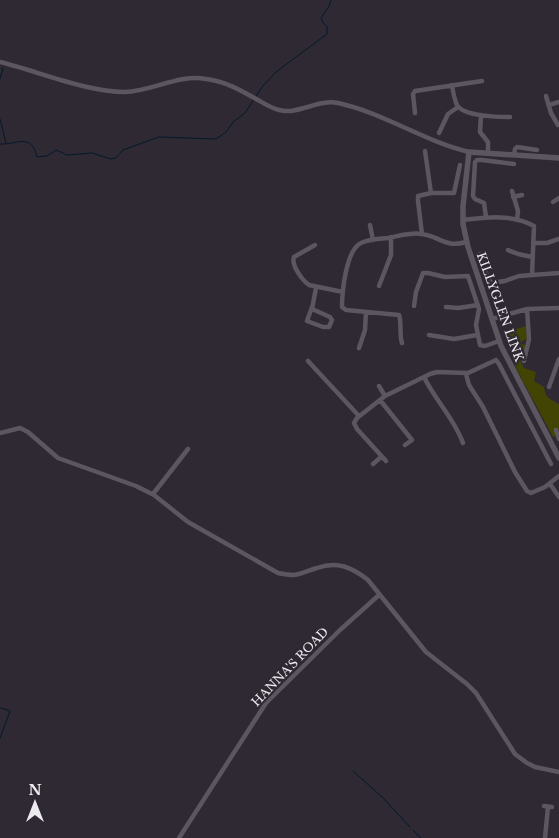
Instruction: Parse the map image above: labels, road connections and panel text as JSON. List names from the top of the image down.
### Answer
{
  "streets": {
    "street": ["KILLYGLEN LINK", "HANNA'S ROAD"]
  },
  "north": "top"
}
